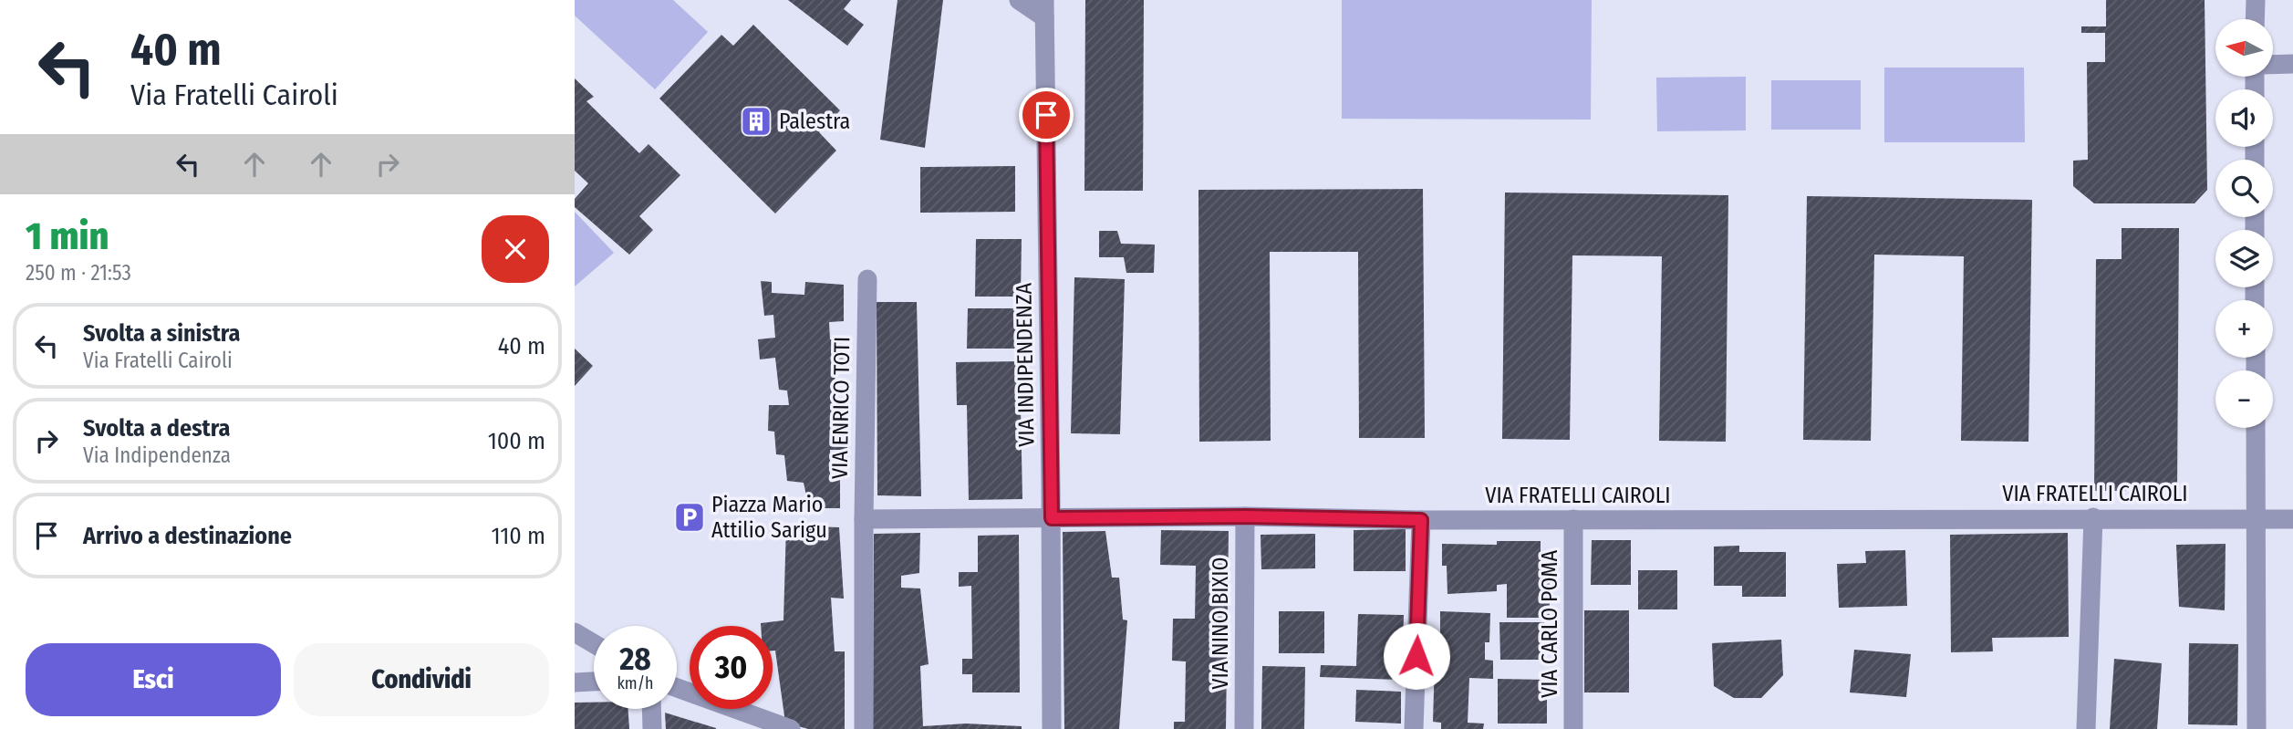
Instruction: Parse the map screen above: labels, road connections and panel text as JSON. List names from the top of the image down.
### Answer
{
  "streets": {
    "street": [
      "VIA INDIPENDENZA",
      "VIA ENRICO TOTI",
      "VIA FRATELLI CAIROLI",
      "VIA NINO BIXIO",
      "VIA CARLO POMA"
    ]
  },
  "crossings": [
    ["VIA INDIPENDENZA", "VIA FRATELLI CAIROLI"],
    ["VIA ENRICO TOTI", "VIA FRATELLI CAIROLI"],
    ["VIA FRATELLI CAIROLI", "VIA NINO BIXIO"],
    ["VIA FRATELLI CAIROLI", "VIA CARLO POMA"]
  ],
  "places": {
    "building": ["Palestra"],
    "parking": ["Piazza Mario Attilio Sarigu"]
  },
  "north": "left",
  "page": {
    "turn": ["40 m", "Via Fratelli Cairoli"],
    "map_buttons": ["+", "−"],
    "heading": ["1 min", "250 m · 21:53"],
    "list": [
      {
        "name": "Svolta a sinistra",
        "note": "Via Fratelli Cairoli",
        "value": "40 m"
      },
      {
        "name": "Svolta a destra",
        "note": "Via Indipendenza",
        "value": "100 m"
      },
      {
        "name": "Arrivo a destinazione",
        "value": "110 m"
      }
    ],
    "speed": "28 km/h",
    "limit": "30",
    "buttons": ["Esci", "Condividi"]
  }
}
